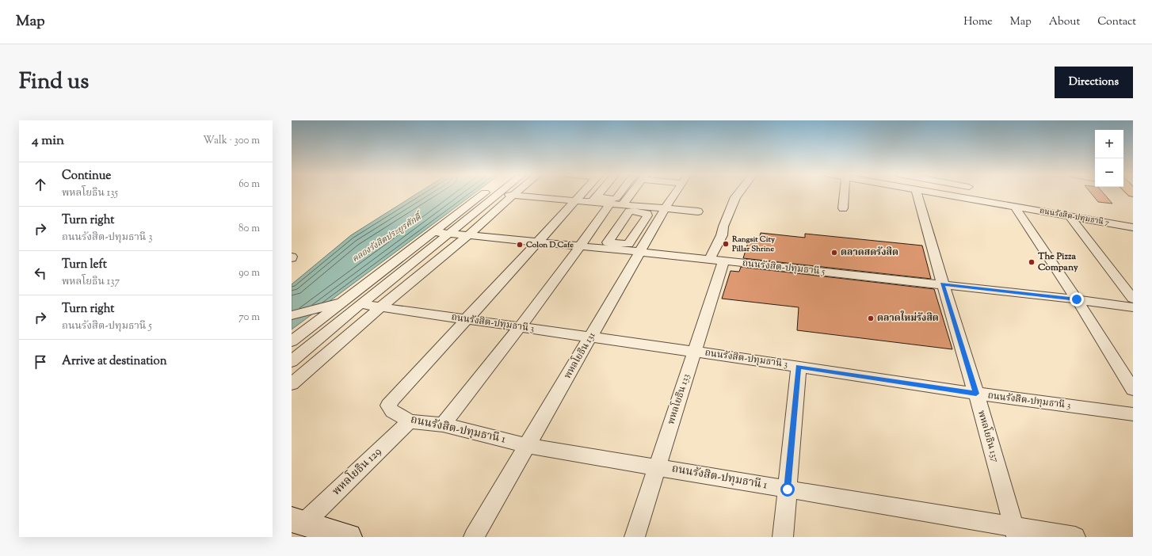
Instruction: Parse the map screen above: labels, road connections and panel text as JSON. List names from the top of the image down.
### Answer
{
  "streets": {
    "street": [
      "ถนนรังสิต-ปทุมธานี 7",
      "ถนนรังสิต-ปทุมธานี 5",
      "ถนนรังสิต-ปทุมธานี 3",
      "พหลโยธิน 131",
      "พหลโยธิน 133",
      "ถนนรังสิต-ปทุมธานี 1",
      "พหลโยธิน 137",
      "พหลโยธิน 129"
    ]
  },
  "crossings": [
    ["ถนนรังสิต-ปทุมธานี 5", "พหลโยธิน 131"],
    ["ถนนรังสิต-ปทุมธานี 5", "พหลโยธิน 133"],
    ["ถนนรังสิต-ปทุมธานี 5", "พหลโยธิน 137"],
    ["ถนนรังสิต-ปทุมธานี 3", "พหลโยธิน 131"],
    ["ถนนรังสิต-ปทุมธานี 3", "พหลโยธิน 133"],
    ["ถนนรังสิต-ปทุมธานี 3", "ถนนรังสิต-ปทุมธานี 1"],
    ["ถนนรังสิต-ปทุมธานี 3", "พหลโยธิน 137"],
    ["พหลโยธิน 131", "ถนนรังสิต-ปทุมธานี 1"],
    ["พหลโยธิน 133", "ถนนรังสิต-ปทุมธานี 1"],
    ["ถนนรังสิต-ปทุมธานี 1", "พหลโยธิน 137"],
    ["ถนนรังสิต-ปทุมธานี 1", "พหลโยธิน 129"]
  ],
  "water": ["คลองรังสิตประยูรศักดิ์"],
  "places": [
    "Rangsit City Pillar Shrine",
    "Colon D Cafe",
    "ตลาดสดรังสิต",
    "The Pizza Company",
    "ตลาดใหม่รังสิต"
  ],
  "page": {
    "header": "Map",
    "nav": [
      "Home",
      "Map",
      "About",
      "Contact"
    ],
    "title": "Find us",
    "buttons": "Directions",
    "heading": ["4 min", "Walk · 300 m"],
    "map_buttons": ["+", "−"],
    "list": [
      ["Continue", "พหลโยธิน 135", "60 m"],
      ["Turn right", "ถนนรังสิต-ปทุมธานี 3", "80 m"],
      ["Turn left", "พหลโยธิน 137", "90 m"],
      ["Turn right", "ถนนรังสิต-ปทุมธานี 5", "70 m"],
      "Arrive at destination"
    ]
  }
}
